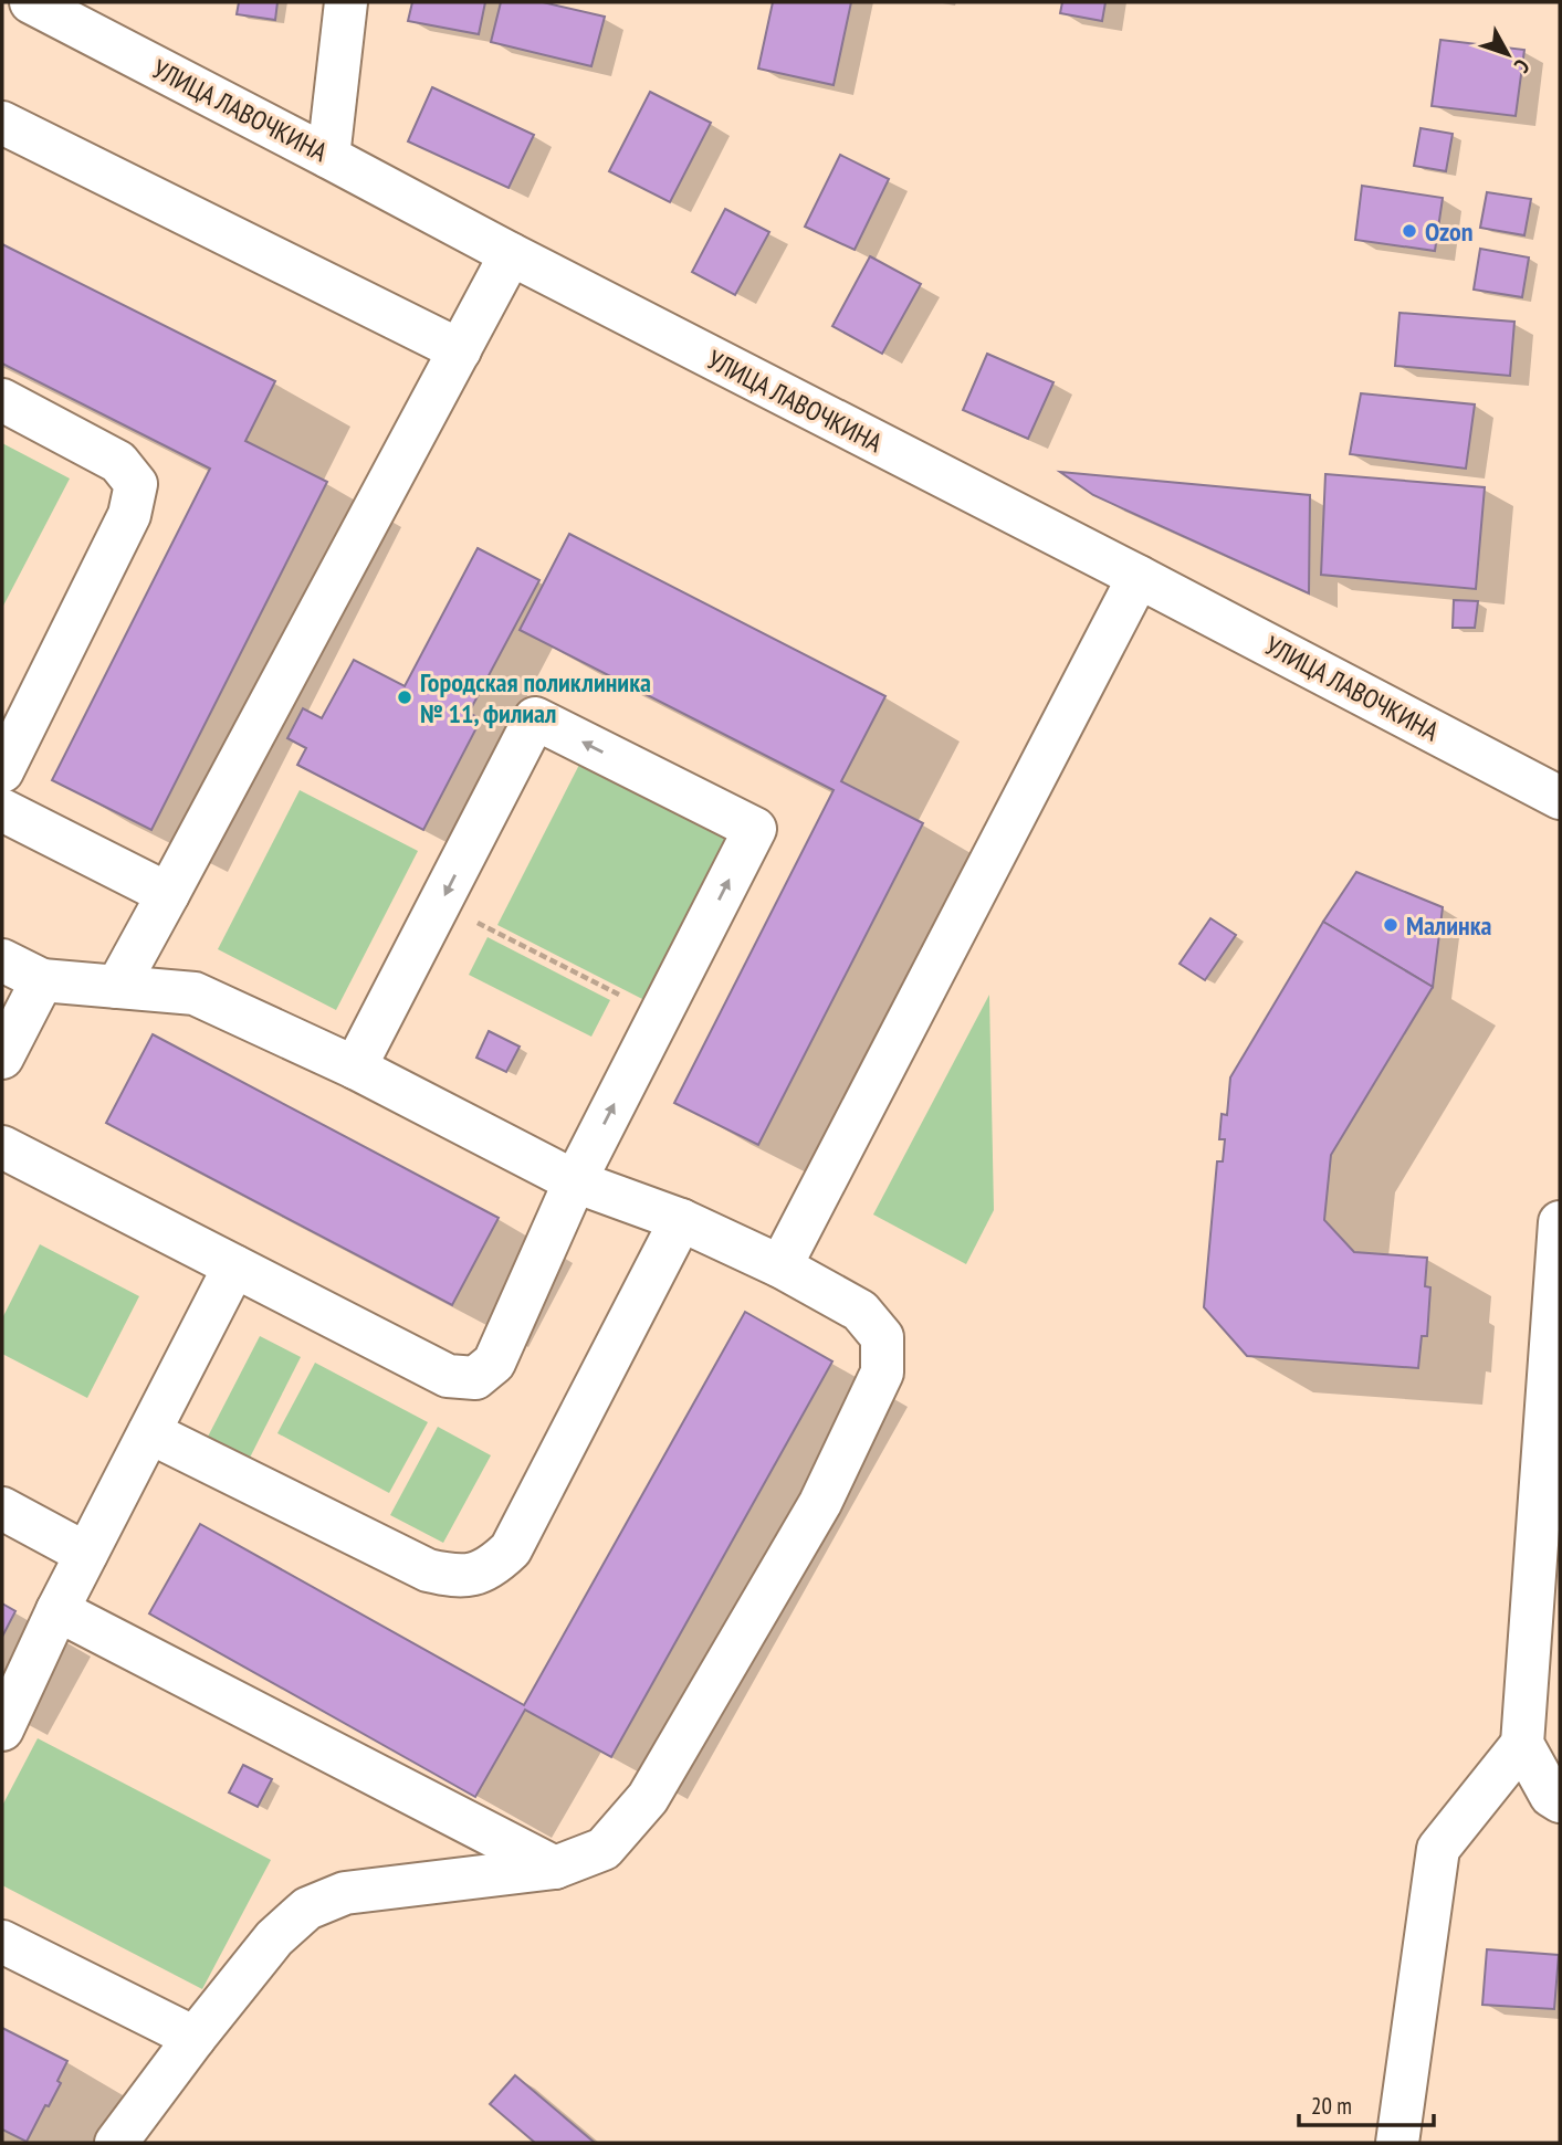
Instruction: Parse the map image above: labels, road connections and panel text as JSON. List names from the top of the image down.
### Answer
{
  "streets": {
    "street": ["УЛИЦА ЛАВОЧКИНА"]
  },
  "places": ["Ozon", "Городская поликлиника № 11, филиал", "Малинка"],
  "scale_bar": "20 m",
  "north": "bottom right"
}
